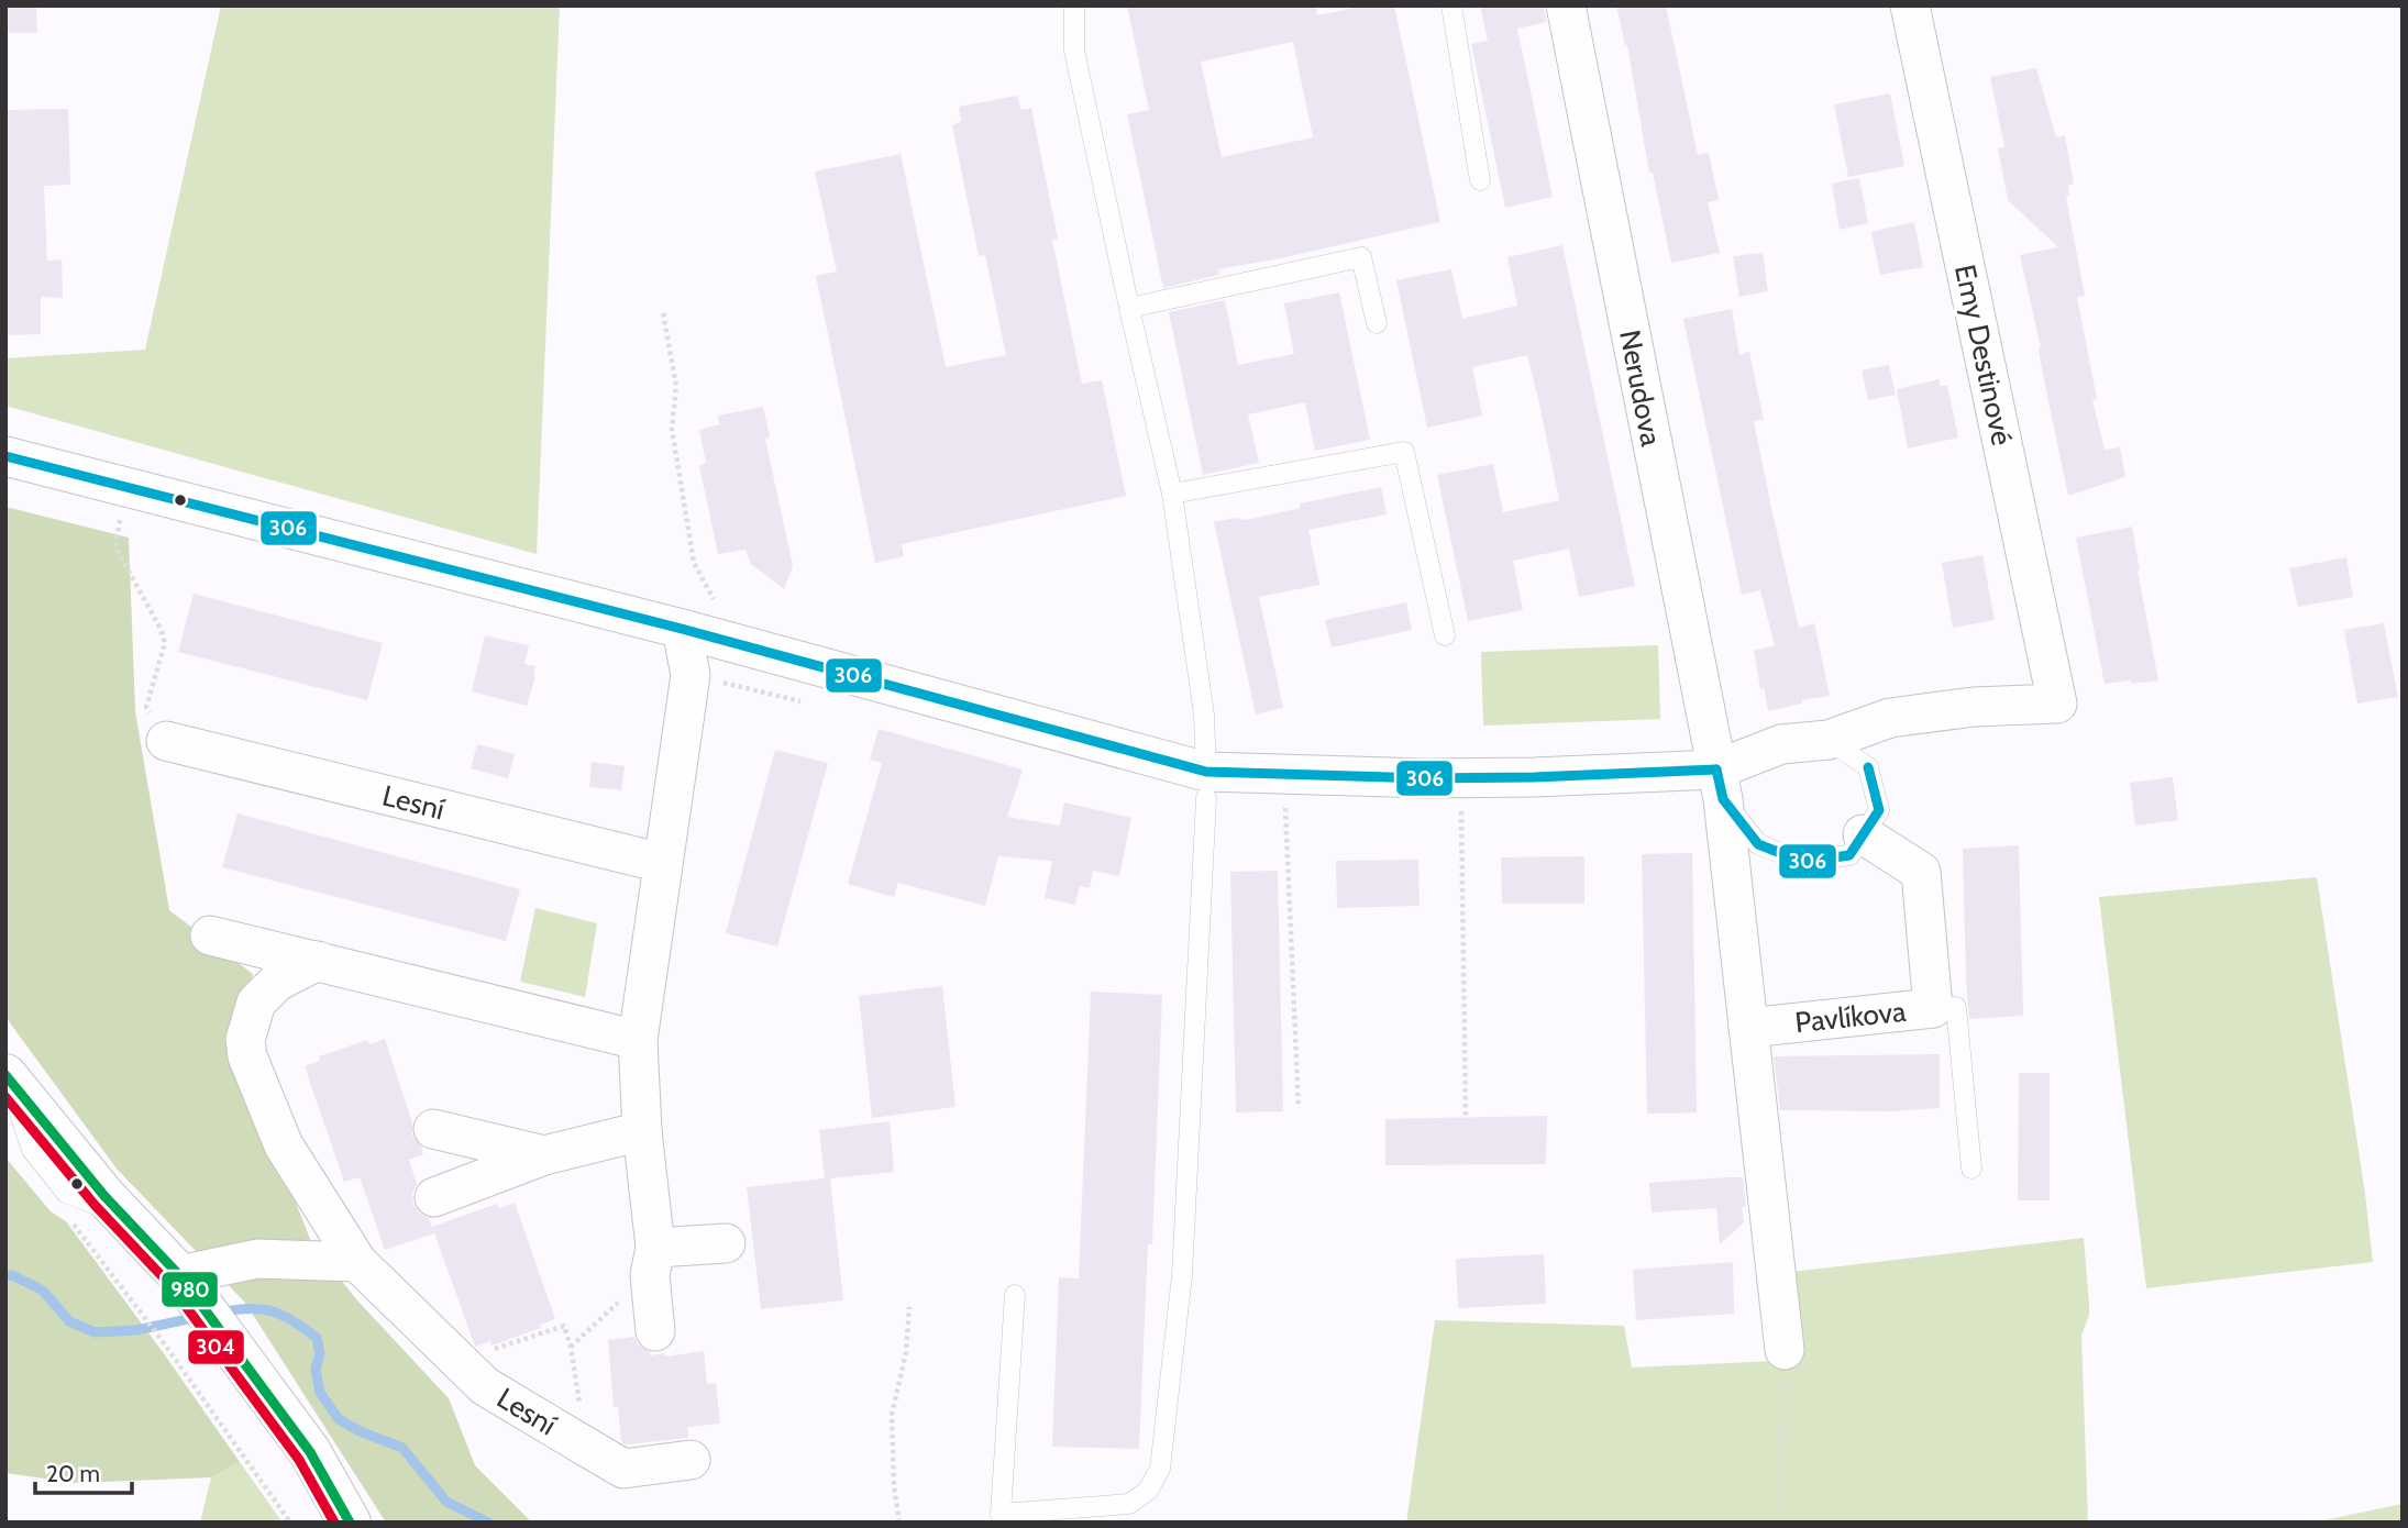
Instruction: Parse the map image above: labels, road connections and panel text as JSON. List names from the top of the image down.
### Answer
{
  "streets": {
    "street": [
      "Emy Destinové",
      "Nerudova",
      "Lesní",
      "Pavlíkova"
    ]
  },
  "crossings": [
    ["Emy Destinové", "Nerudova"],
    ["Emy Destinové", "Pavlíkova"],
    ["Nerudova", "Pavlíkova"]
  ],
  "lines": ["transit line 306", "transit line 980", "transit line 304"],
  "scale_bar": "20 m"
}
